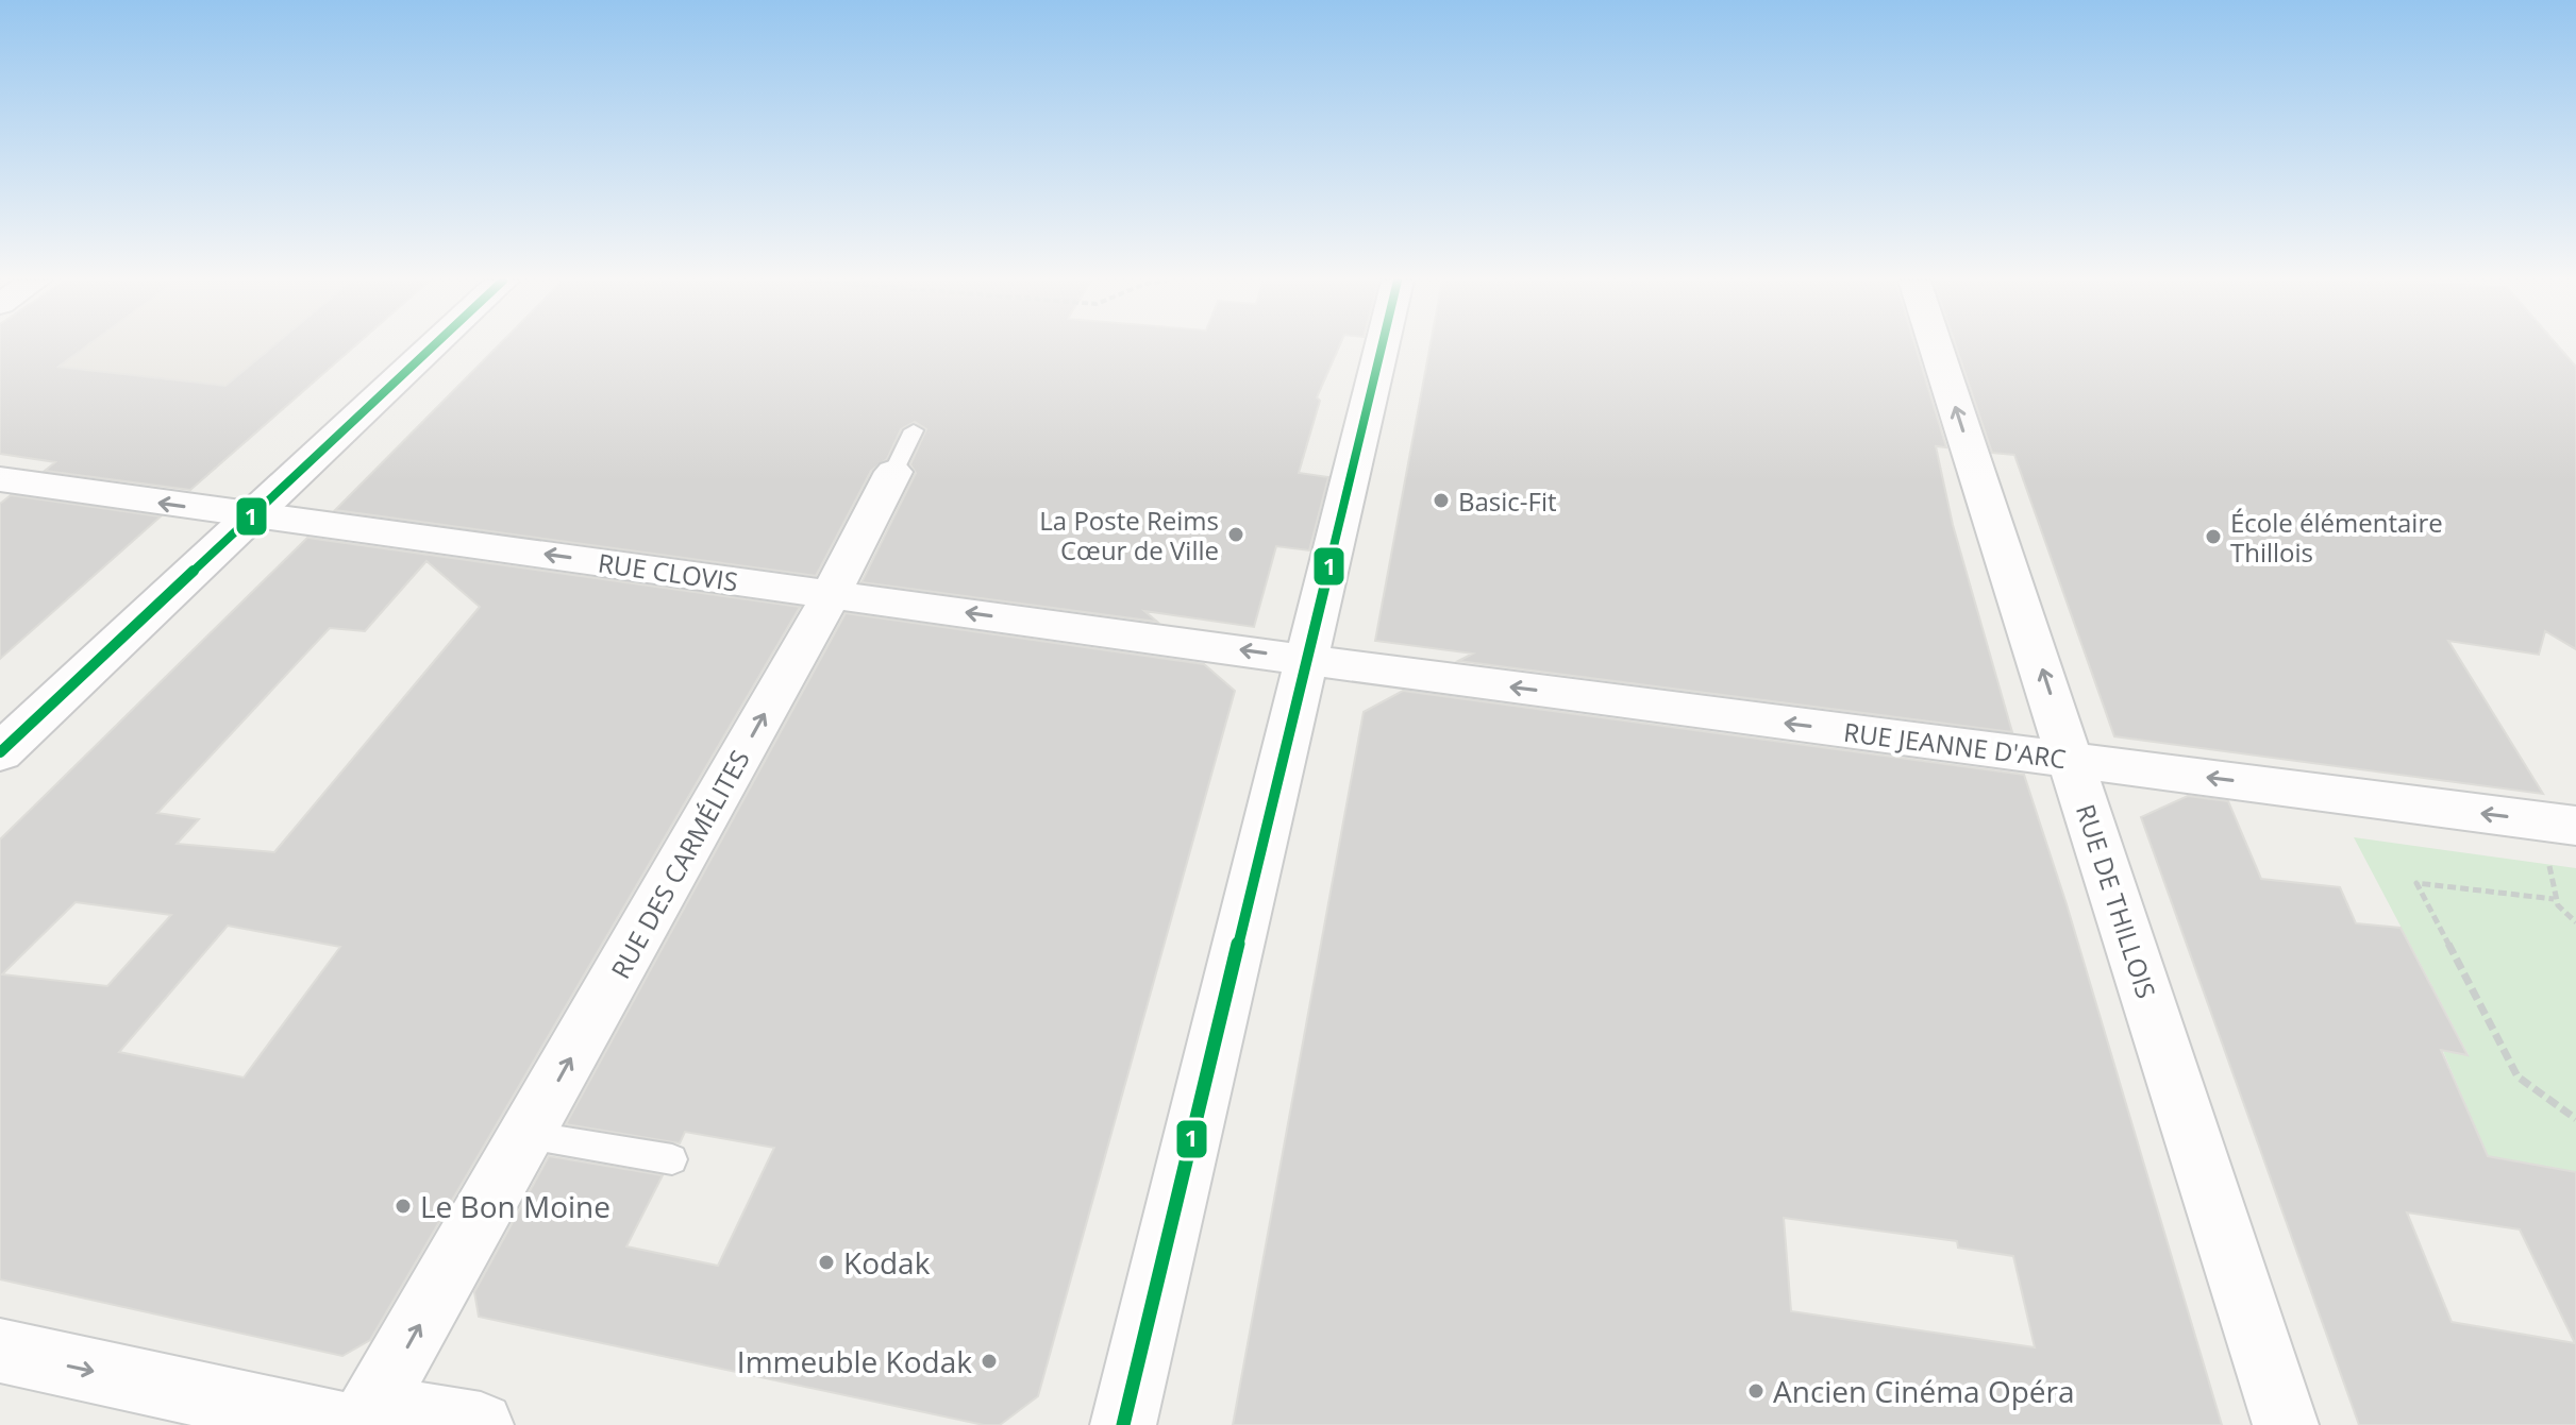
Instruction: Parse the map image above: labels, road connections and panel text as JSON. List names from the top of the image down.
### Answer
{
  "streets": {
    "street": [
      "RUE CLOVIS",
      "RUE JEANNE D'ARC",
      "RUE DES CARMÉLITES",
      "RUE DE THILLOIS"
    ]
  },
  "crossings": [
    ["RUE CLOVIS", "RUE JEANNE D'ARC"],
    ["RUE CLOVIS", "RUE DES CARMÉLITES"],
    ["RUE JEANNE D'ARC", "RUE DE THILLOIS"]
  ],
  "one_way": [
    "RUE CLOVIS",
    "RUE JEANNE D'ARC",
    "RUE DES CARMÉLITES",
    "RUE DE THILLOIS"
  ],
  "places": [
    "Basic-Fit",
    "La Poste Reims Cœur de Ville",
    "École élémentaire Thillois",
    "Le Bon Moine",
    "Kodak",
    "Immeuble Kodak",
    "Ancien Cinéma Opéra"
  ],
  "lines": ["transit line 1"]
}
